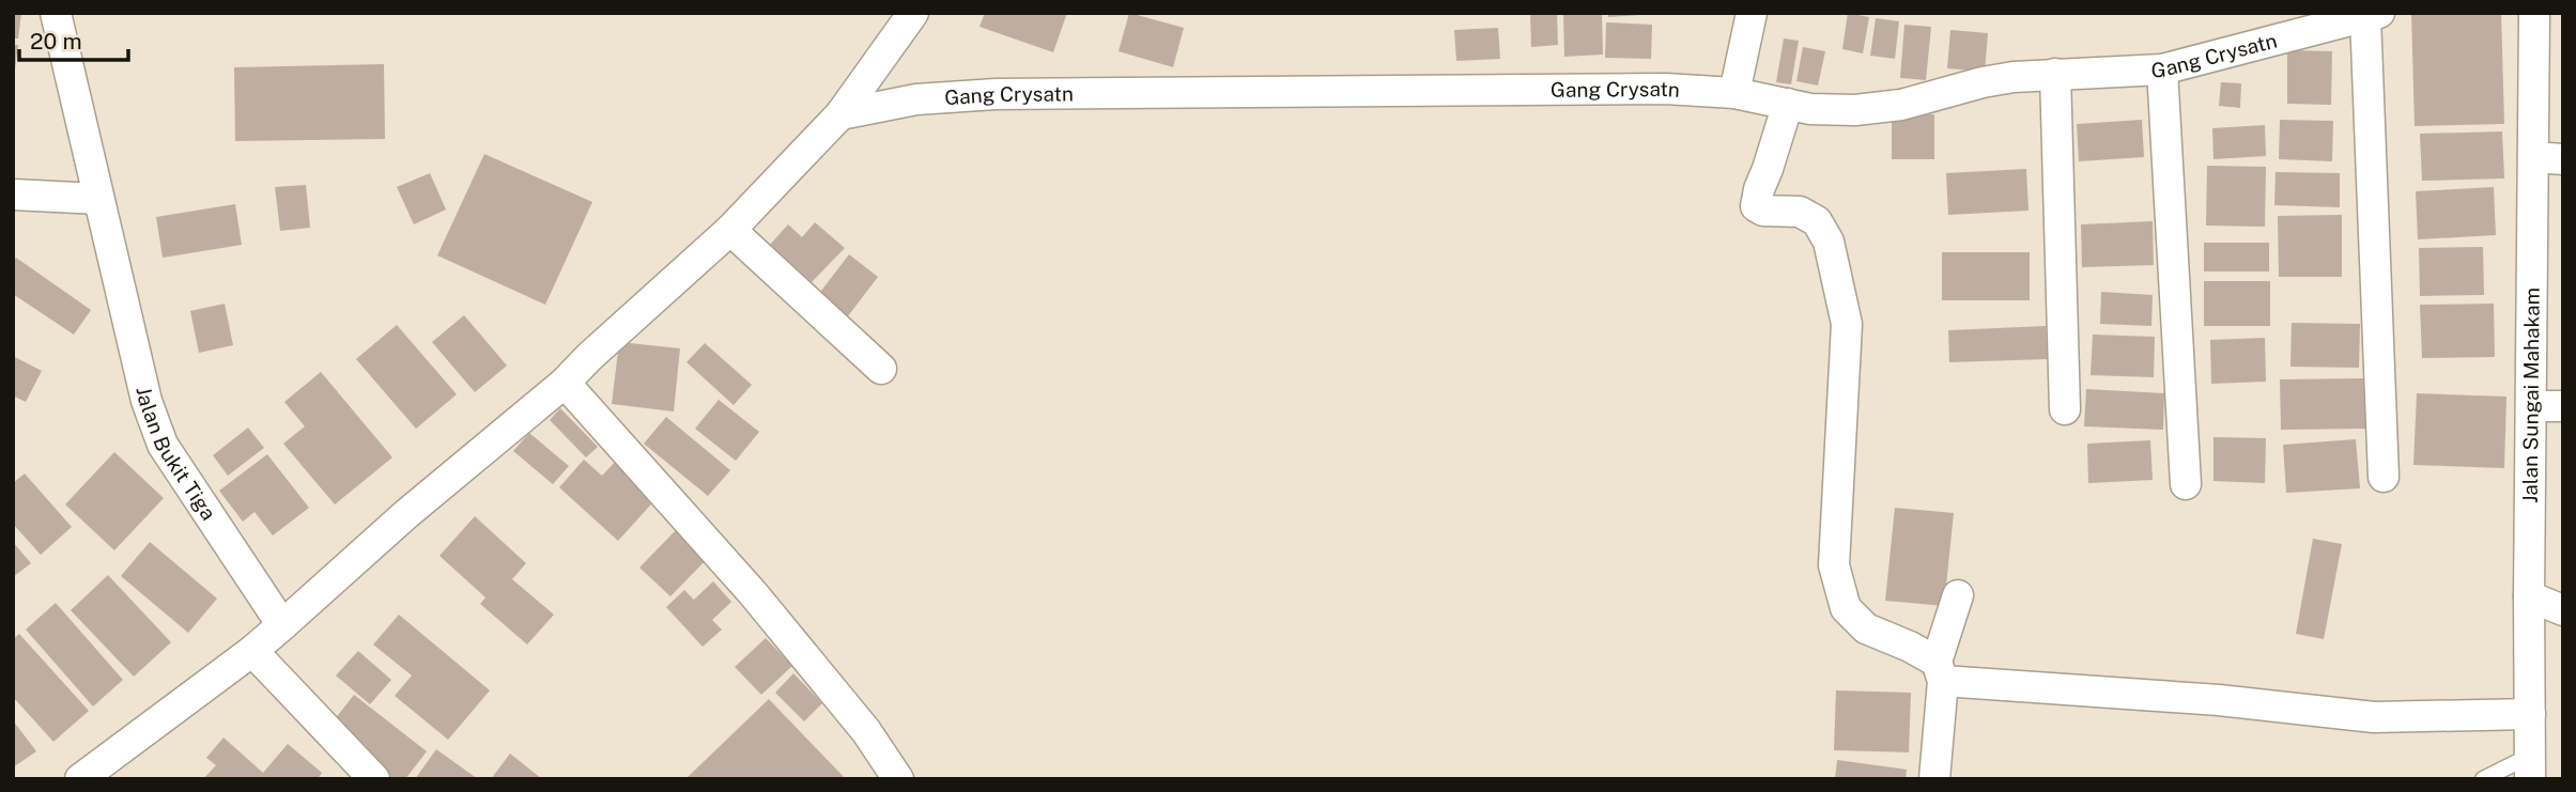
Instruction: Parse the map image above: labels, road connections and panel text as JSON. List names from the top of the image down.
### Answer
{
  "streets": {
    "street": ["Gang Crysatn", "Jalan Sungai Mahakam", "Jalan Bukit Tiga"]
  },
  "scale_bar": "20 m"
}
